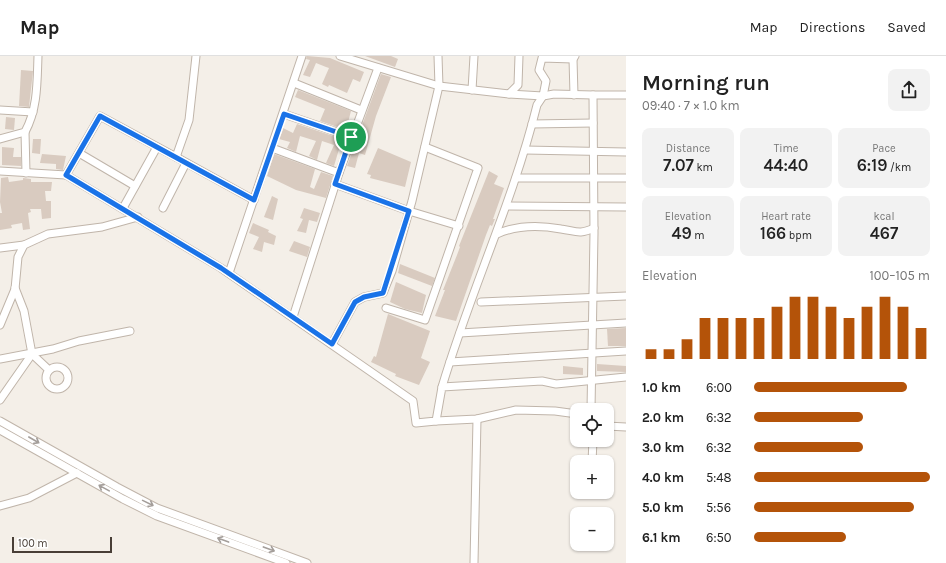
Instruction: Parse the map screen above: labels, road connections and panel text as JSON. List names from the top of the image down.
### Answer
{
  "scale_bar": "100 m",
  "page": {
    "header": "Map",
    "nav": ["Map", "Directions", "Saved"],
    "heading": ["Morning run", "09:40 · 7 × 1.0 km"],
    "stats": [
      ["Distance", "7.07 km"],
      ["Time", "44:40"],
      ["Pace", "6:19 /km"],
      ["Elevation", "49 m"],
      ["Heart rate", "166 bpm"],
      ["kcal", "467"]
    ],
    "chart": ["Elevation", "100–105 m"],
    "list": [
      {
        "name": "1.0 km",
        "note": "6:00"
      },
      {
        "name": "2.0 km",
        "note": "6:32"
      },
      {
        "name": "3.0 km",
        "note": "6:32"
      },
      {
        "name": "4.0 km",
        "note": "5:48"
      },
      {
        "name": "5.0 km",
        "note": "5:56"
      },
      {
        "name": "6.1 km",
        "note": "6:50"
      }
    ],
    "map_buttons": ["+", "−"],
    "scale": "100 m"
  }
}
